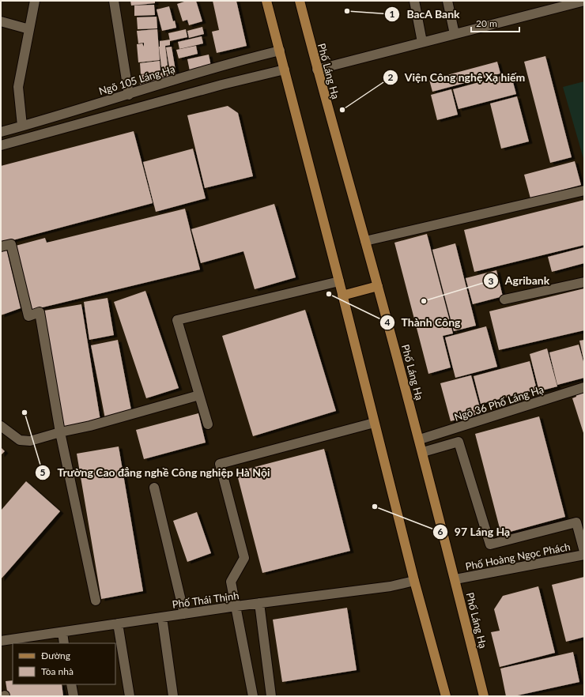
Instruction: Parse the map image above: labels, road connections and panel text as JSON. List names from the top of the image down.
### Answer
{
  "streets": {
    "main road": ["Phố Láng Hạ"],
    "street": [
      "Ngõ 105 Láng Hạ",
      "Ngõ 36 Phố Láng Hạ",
      "Phố Hoàng Ngọc Phách",
      "Phố Thái Thịnh"
    ]
  },
  "crossings": [
    ["Phố Láng Hạ", "Ngõ 36 Phố Láng Hạ"],
    ["Phố Láng Hạ", "Phố Hoàng Ngọc Phách"]
  ],
  "places": [
    "BacA Bank",
    "Viện Công nghệ Xạ hiếm",
    "Thành Công",
    "Agribank",
    "Trường Cao đẳng nghề Công nghiệp Hà Nội",
    "97 Láng Hạ"
  ],
  "legend": ["Đường", "Tòa nhà"],
  "scale_bar": "20 m"
}
